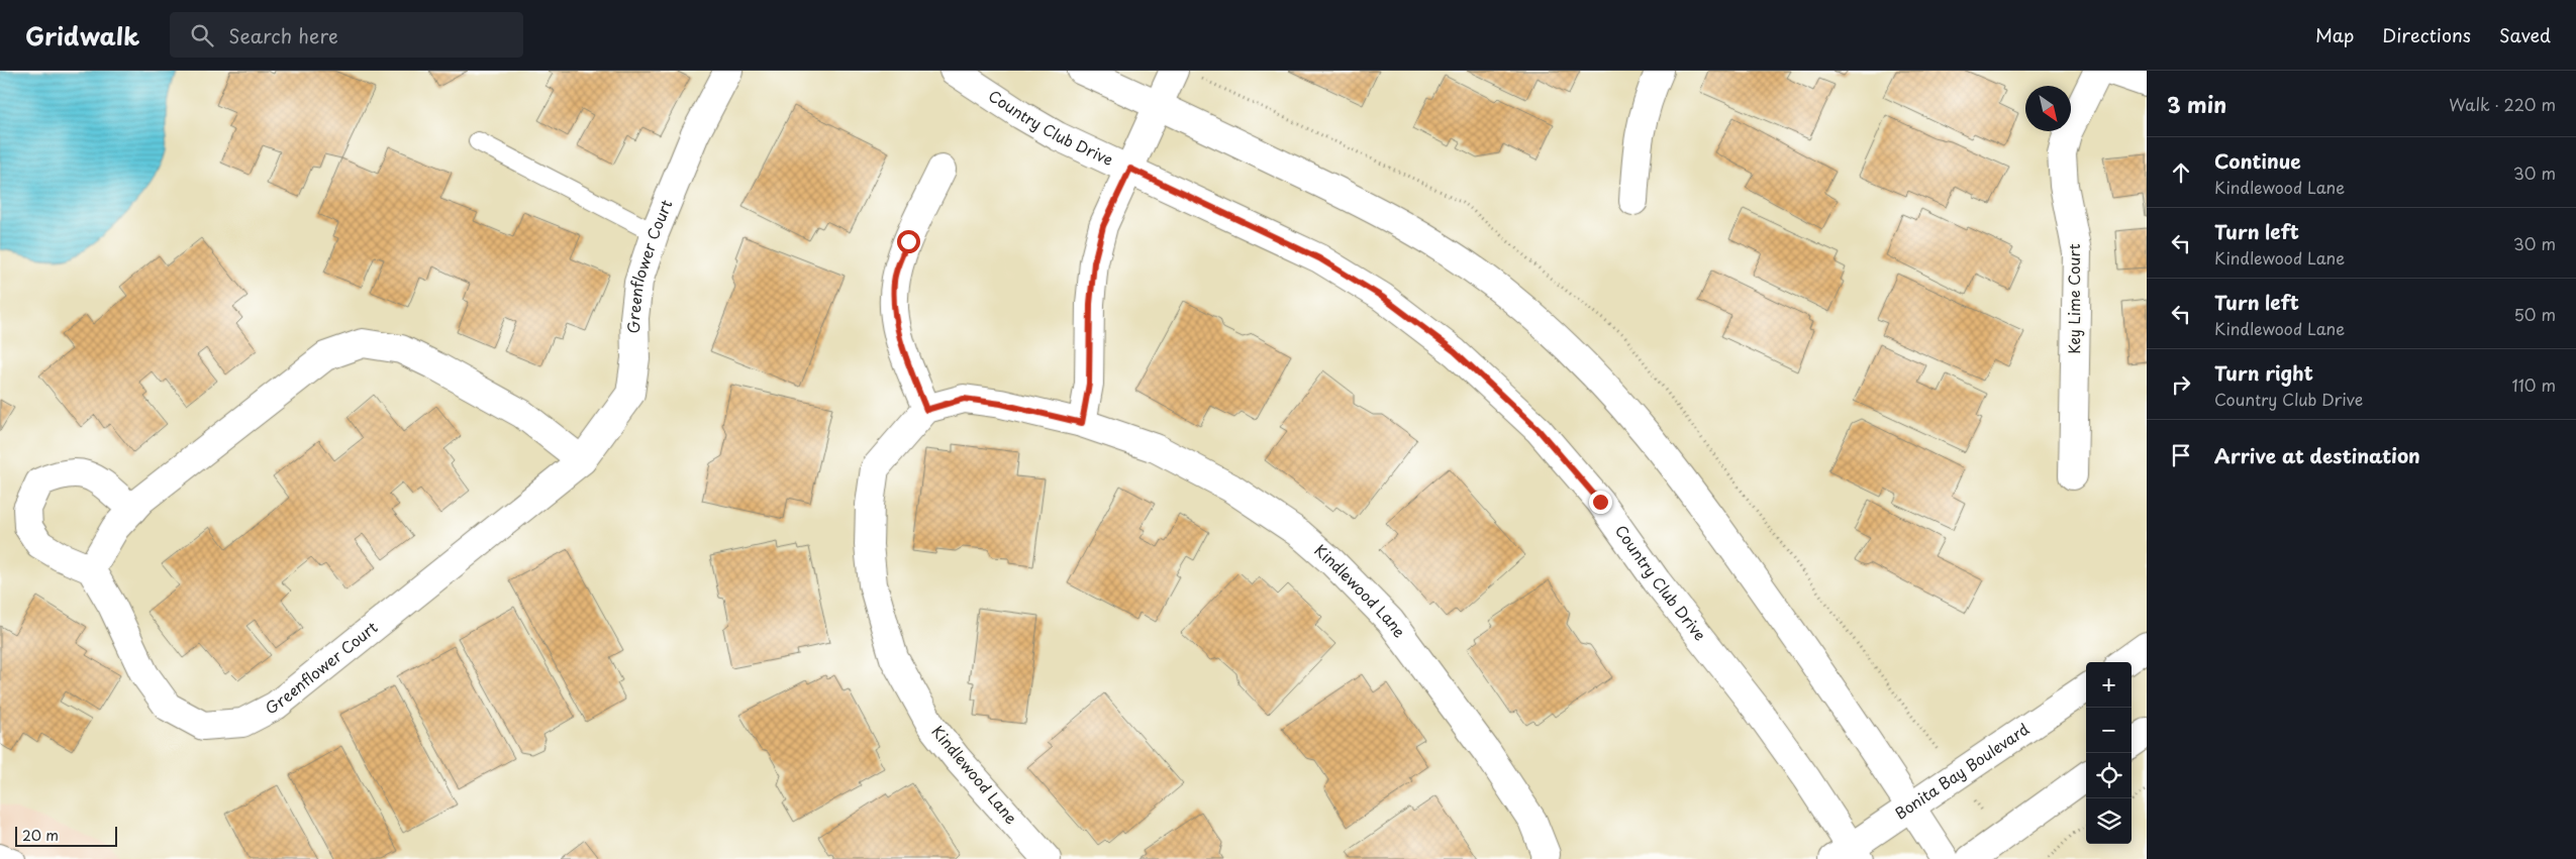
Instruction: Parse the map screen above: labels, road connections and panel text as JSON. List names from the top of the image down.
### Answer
{
  "streets": {
    "street": [
      "Country Club Drive",
      "Greenflower Court",
      "Key Lime Court",
      "Kindlewood Lane",
      "Bonita Bay Boulevard"
    ]
  },
  "crossings": [
    ["Country Club Drive", "Bonita Bay Boulevard"]
  ],
  "scale_bar": "20 m",
  "north": "bottom right",
  "page": {
    "header": "Gridwalk",
    "search": "Search here",
    "nav": ["Map", "Directions", "Saved"],
    "heading": ["3 min", "Walk · 220 m"],
    "list": [
      ["Continue", "Kindlewood Lane", "30 m"],
      ["Turn left", "Kindlewood Lane", "30 m"],
      ["Turn left", "Kindlewood Lane", "50 m"],
      ["Turn right", "Country Club Drive", "110 m"],
      "Arrive at destination"
    ],
    "map_buttons": ["+", "−"],
    "scale": "20 m"
  }
}
